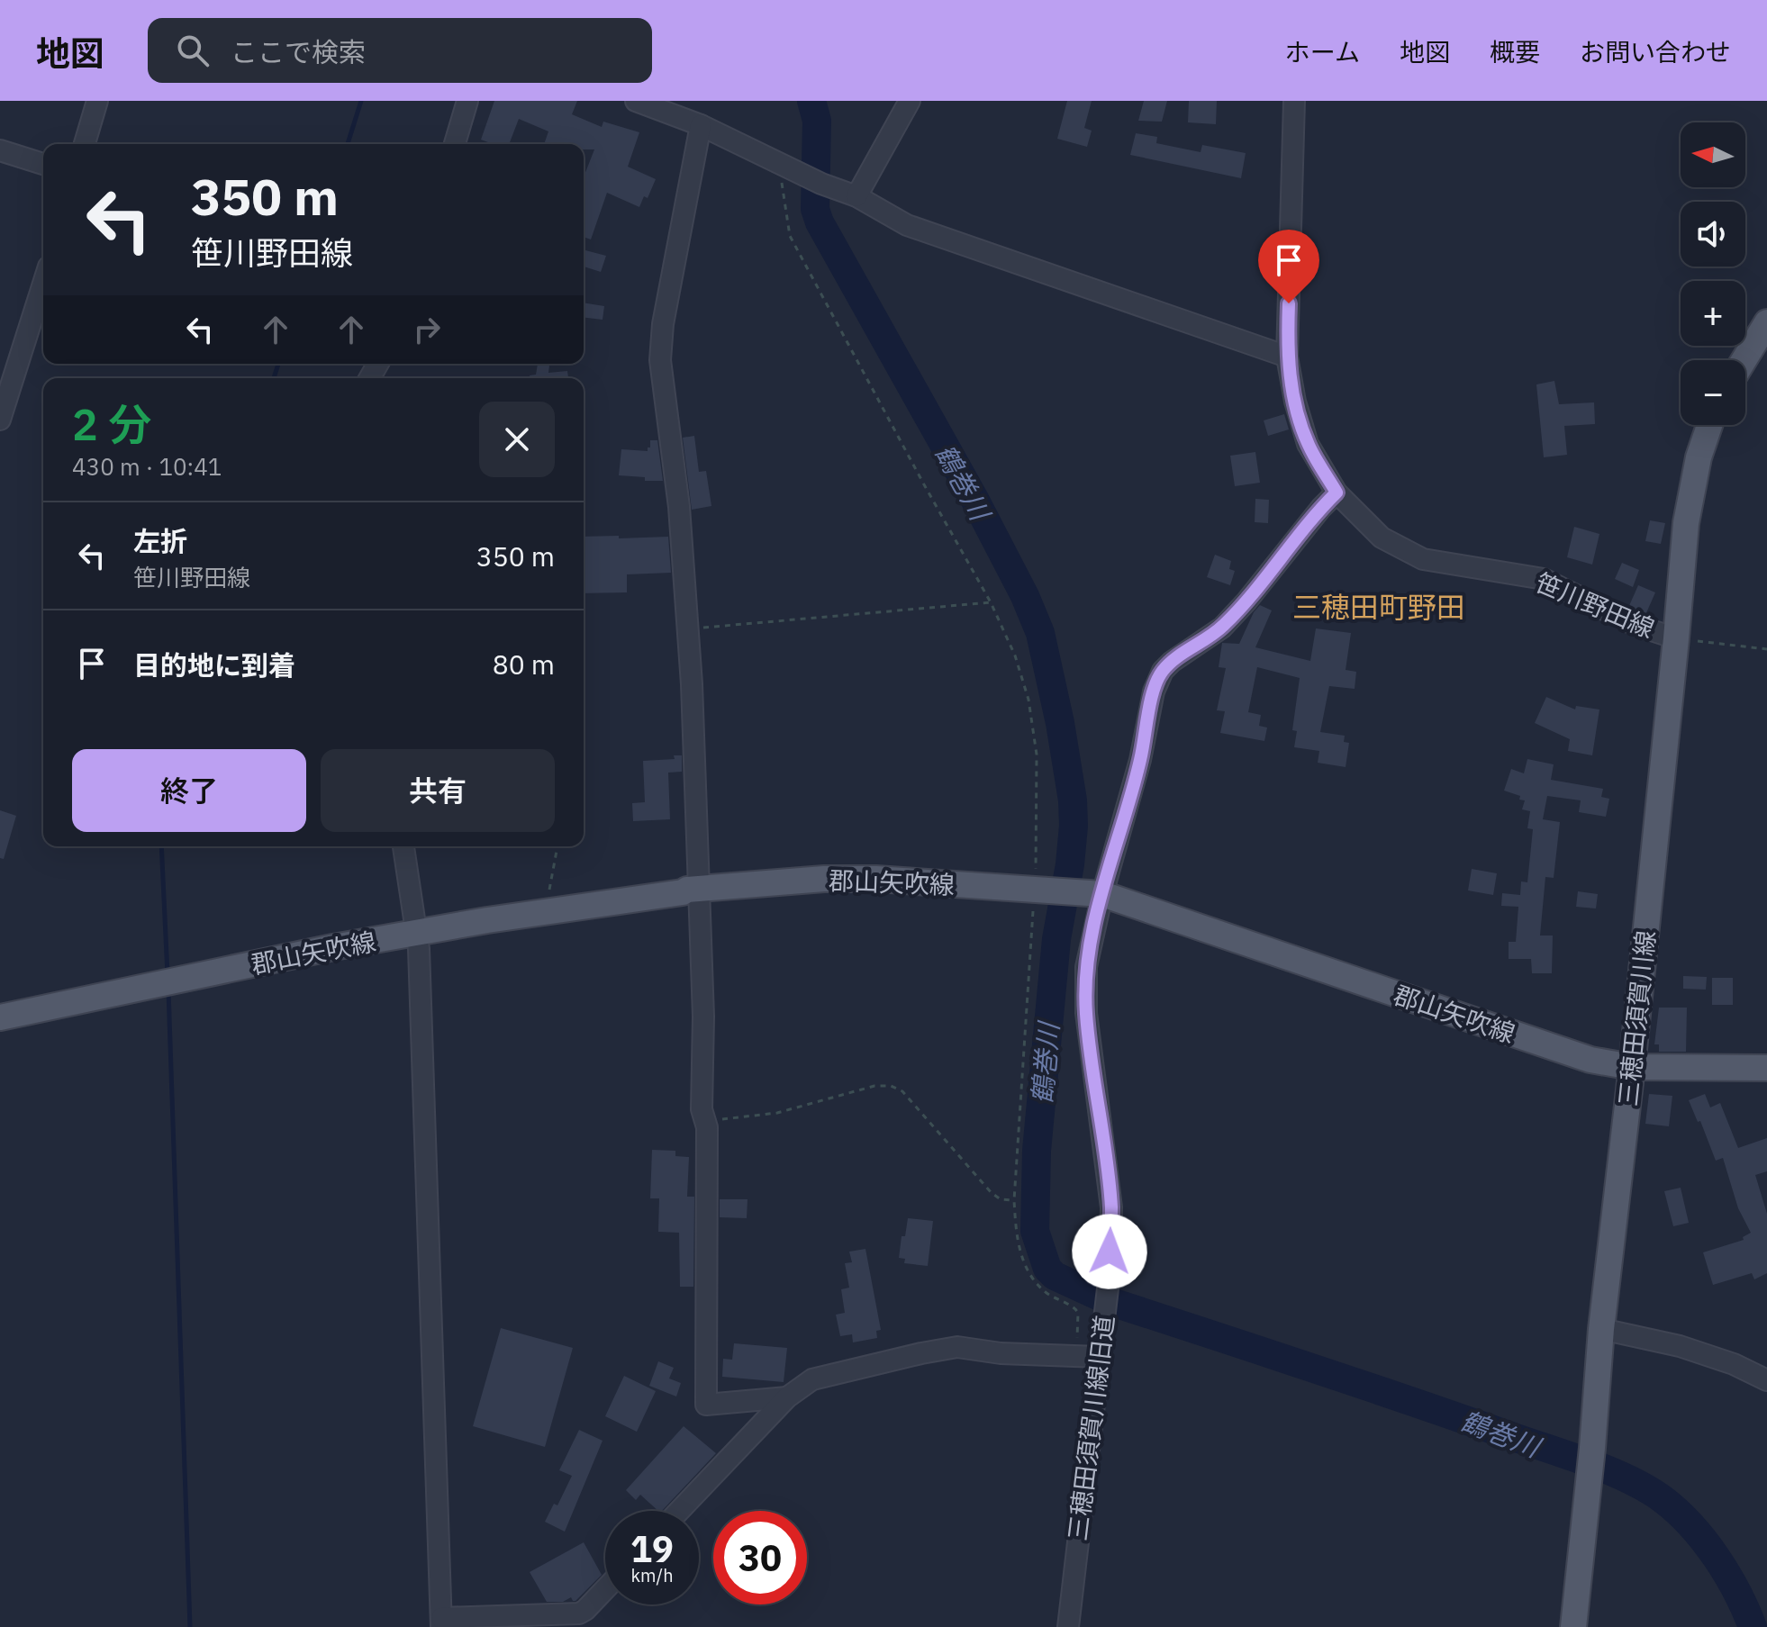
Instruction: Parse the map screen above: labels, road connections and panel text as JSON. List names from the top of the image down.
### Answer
{
  "streets": {
    "main road": ["郡山矢吹線", "三穂田須賀川線"],
    "street": ["笹川野田線", "三穂田須賀川線旧道"]
  },
  "crossings": [
    ["笹川野田線", "三穂田須賀川線"],
    ["笹川野田線", "三穂田須賀川線旧道"],
    ["郡山矢吹線", "三穂田須賀川線"],
    ["郡山矢吹線", "三穂田須賀川線旧道"]
  ],
  "districts": ["三穂田町野田"],
  "water": ["鶴巻川"],
  "north": "left",
  "page": {
    "header": "地図",
    "search": "ここで検索",
    "nav": [
      "ホーム",
      "地図",
      "概要",
      "お問い合わせ"
    ],
    "map_buttons": ["+", "−"],
    "turn": ["350 m", "笹川野田線"],
    "heading": ["2 分", "430 m · 10:41"],
    "list": [
      {
        "name": "左折",
        "note": "笹川野田線",
        "value": "350 m"
      },
      {
        "name": "目的地に到着",
        "value": "80 m"
      }
    ],
    "buttons": ["終了", "共有"],
    "speed": "19 km/h",
    "limit": "30"
  }
}
